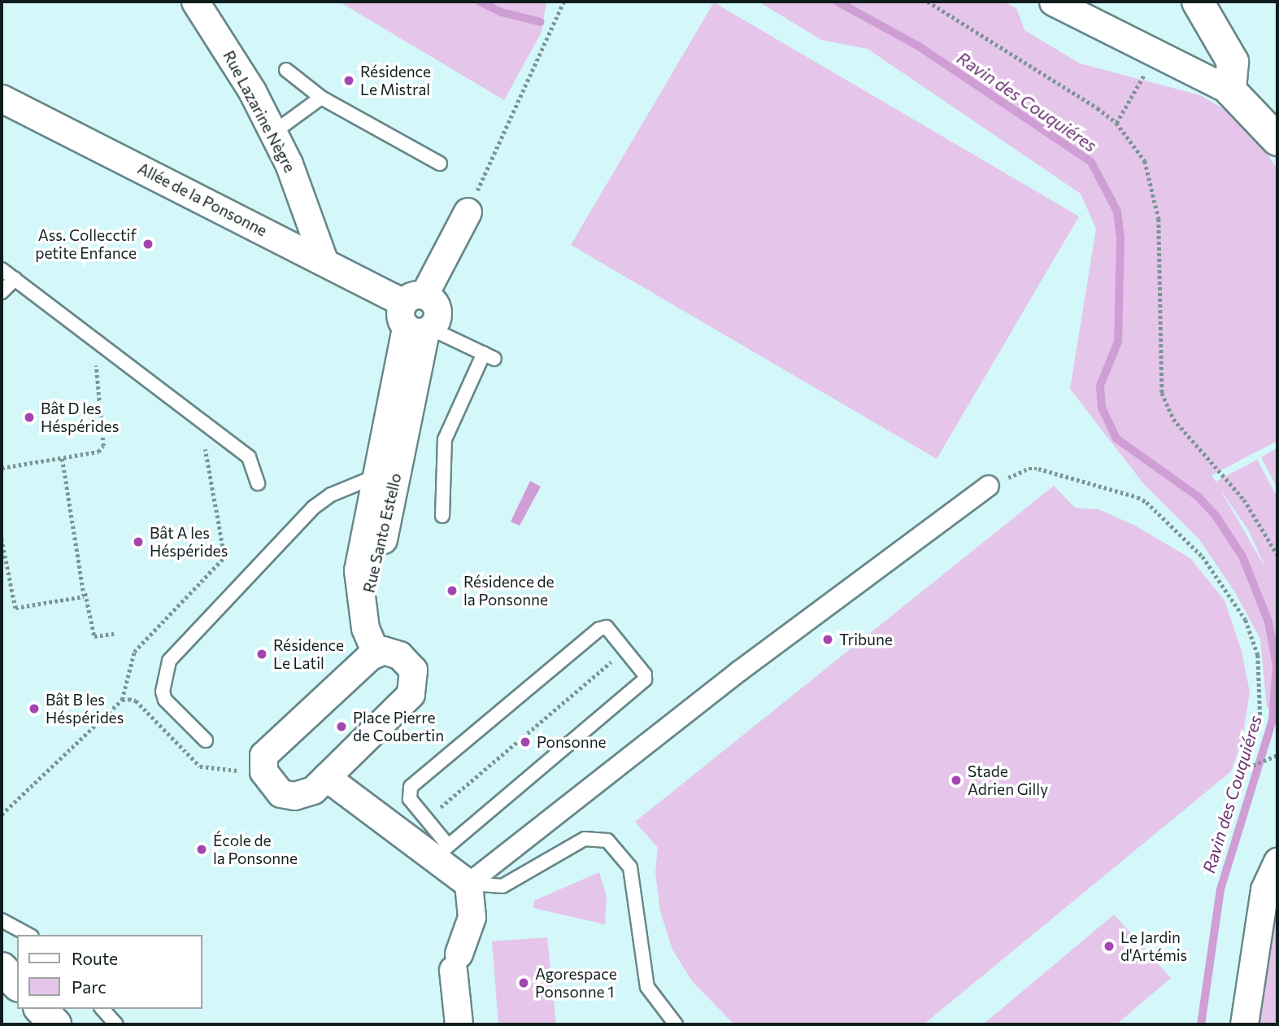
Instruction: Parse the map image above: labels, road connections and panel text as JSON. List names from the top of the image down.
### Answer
{
  "streets": {
    "street": ["Rue Lazarine Nègre", "Allée de la Ponsonne", "Rue Santo Estello"]
  },
  "crossings": [
    ["Rue Lazarine Nègre", "Allée de la Ponsonne"],
    ["Allée de la Ponsonne", "Rue Santo Estello"]
  ],
  "water": ["Ravin des Couquiéres"],
  "places": [
    "Résidence Le Mistral",
    "Ass. Collecctif petite Enfance",
    "Bât D les Héspérides",
    "Bât A les Héspérides",
    "Résidence de la Ponsonne",
    "Tribune",
    "Résidence Le Latil",
    "Bât B les Héspérides",
    "Place Pierre de Coubertin",
    "Ponsonne",
    "Stade Adrien Gilly",
    "École de la Ponsonne",
    "Le Jardin d'Artémis",
    "Agorespace Ponsonne 1"
  ],
  "legend": ["Route", "Parc"]
}
